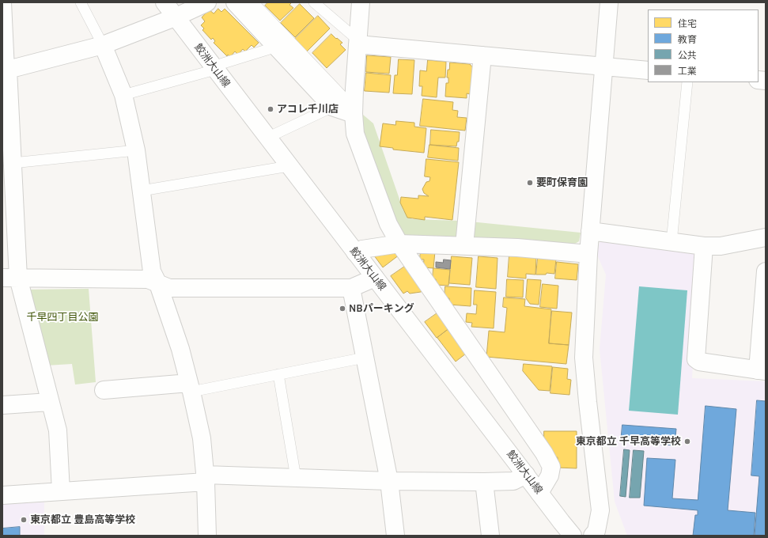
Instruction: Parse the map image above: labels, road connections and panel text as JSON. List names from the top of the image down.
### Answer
{
  "streets": {
    "street": ["鮫洲大山線"]
  },
  "parks": ["千早四丁目公園"],
  "places": [
    "アコレ千川店",
    "要町保育園",
    "NBパーキング",
    "東京都立 千早高等学校",
    "東京都立 豊島高等学校"
  ],
  "legend": [
    "住宅",
    "教育",
    "公共",
    "工業"
  ]
}
